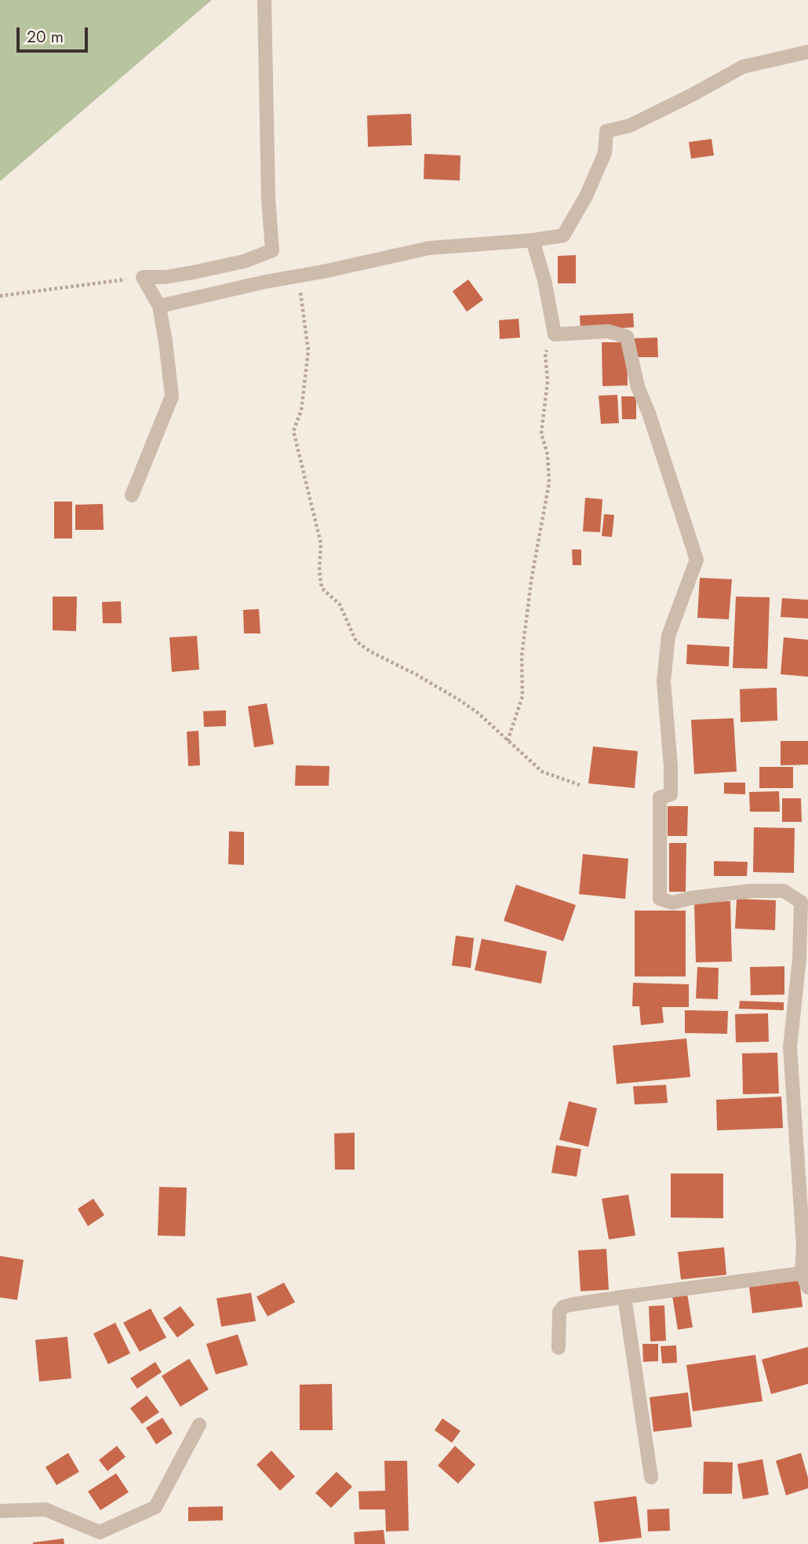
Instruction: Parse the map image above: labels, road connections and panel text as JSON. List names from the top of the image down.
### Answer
{
  "scale_bar": "20 m"
}
